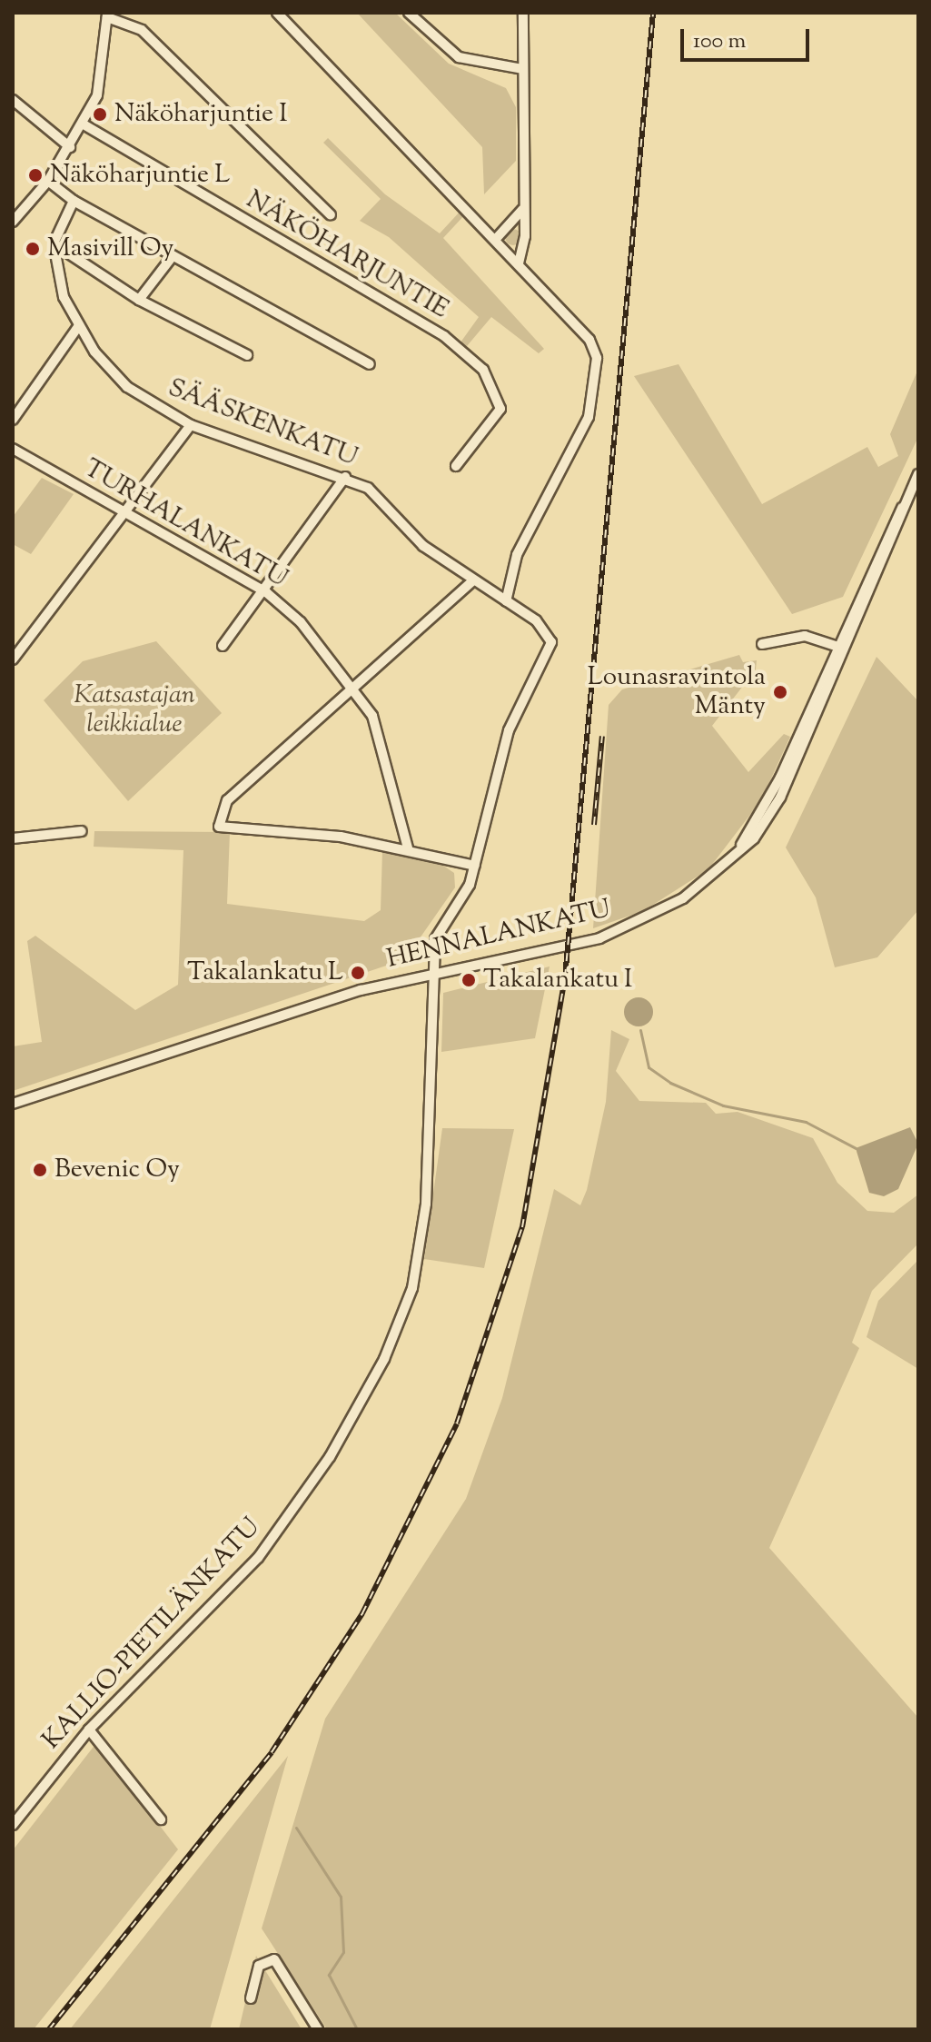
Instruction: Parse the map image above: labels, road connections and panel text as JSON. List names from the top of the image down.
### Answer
{
  "streets": {
    "street": [
      "NÄKÖHARJUNTIE",
      "SÄÄSKENKATU",
      "TURHALANKATU",
      "HENNALANKATU",
      "KALLIO-PIETILÄNKATU"
    ]
  },
  "crossings": [
    ["SÄÄSKENKATU", "KALLIO-PIETILÄNKATU"],
    ["HENNALANKATU", "KALLIO-PIETILÄNKATU"]
  ],
  "parks": ["Katsastajan leikkialue"],
  "places": [
    "Näköharjuntie I",
    "Näköharjuntie L",
    "Masivill Oy",
    "Lounasravintola Mänty",
    "Takalankatu L",
    "Takalankatu I",
    "Bevenic Oy"
  ],
  "scale_bar": "100 m"
}
